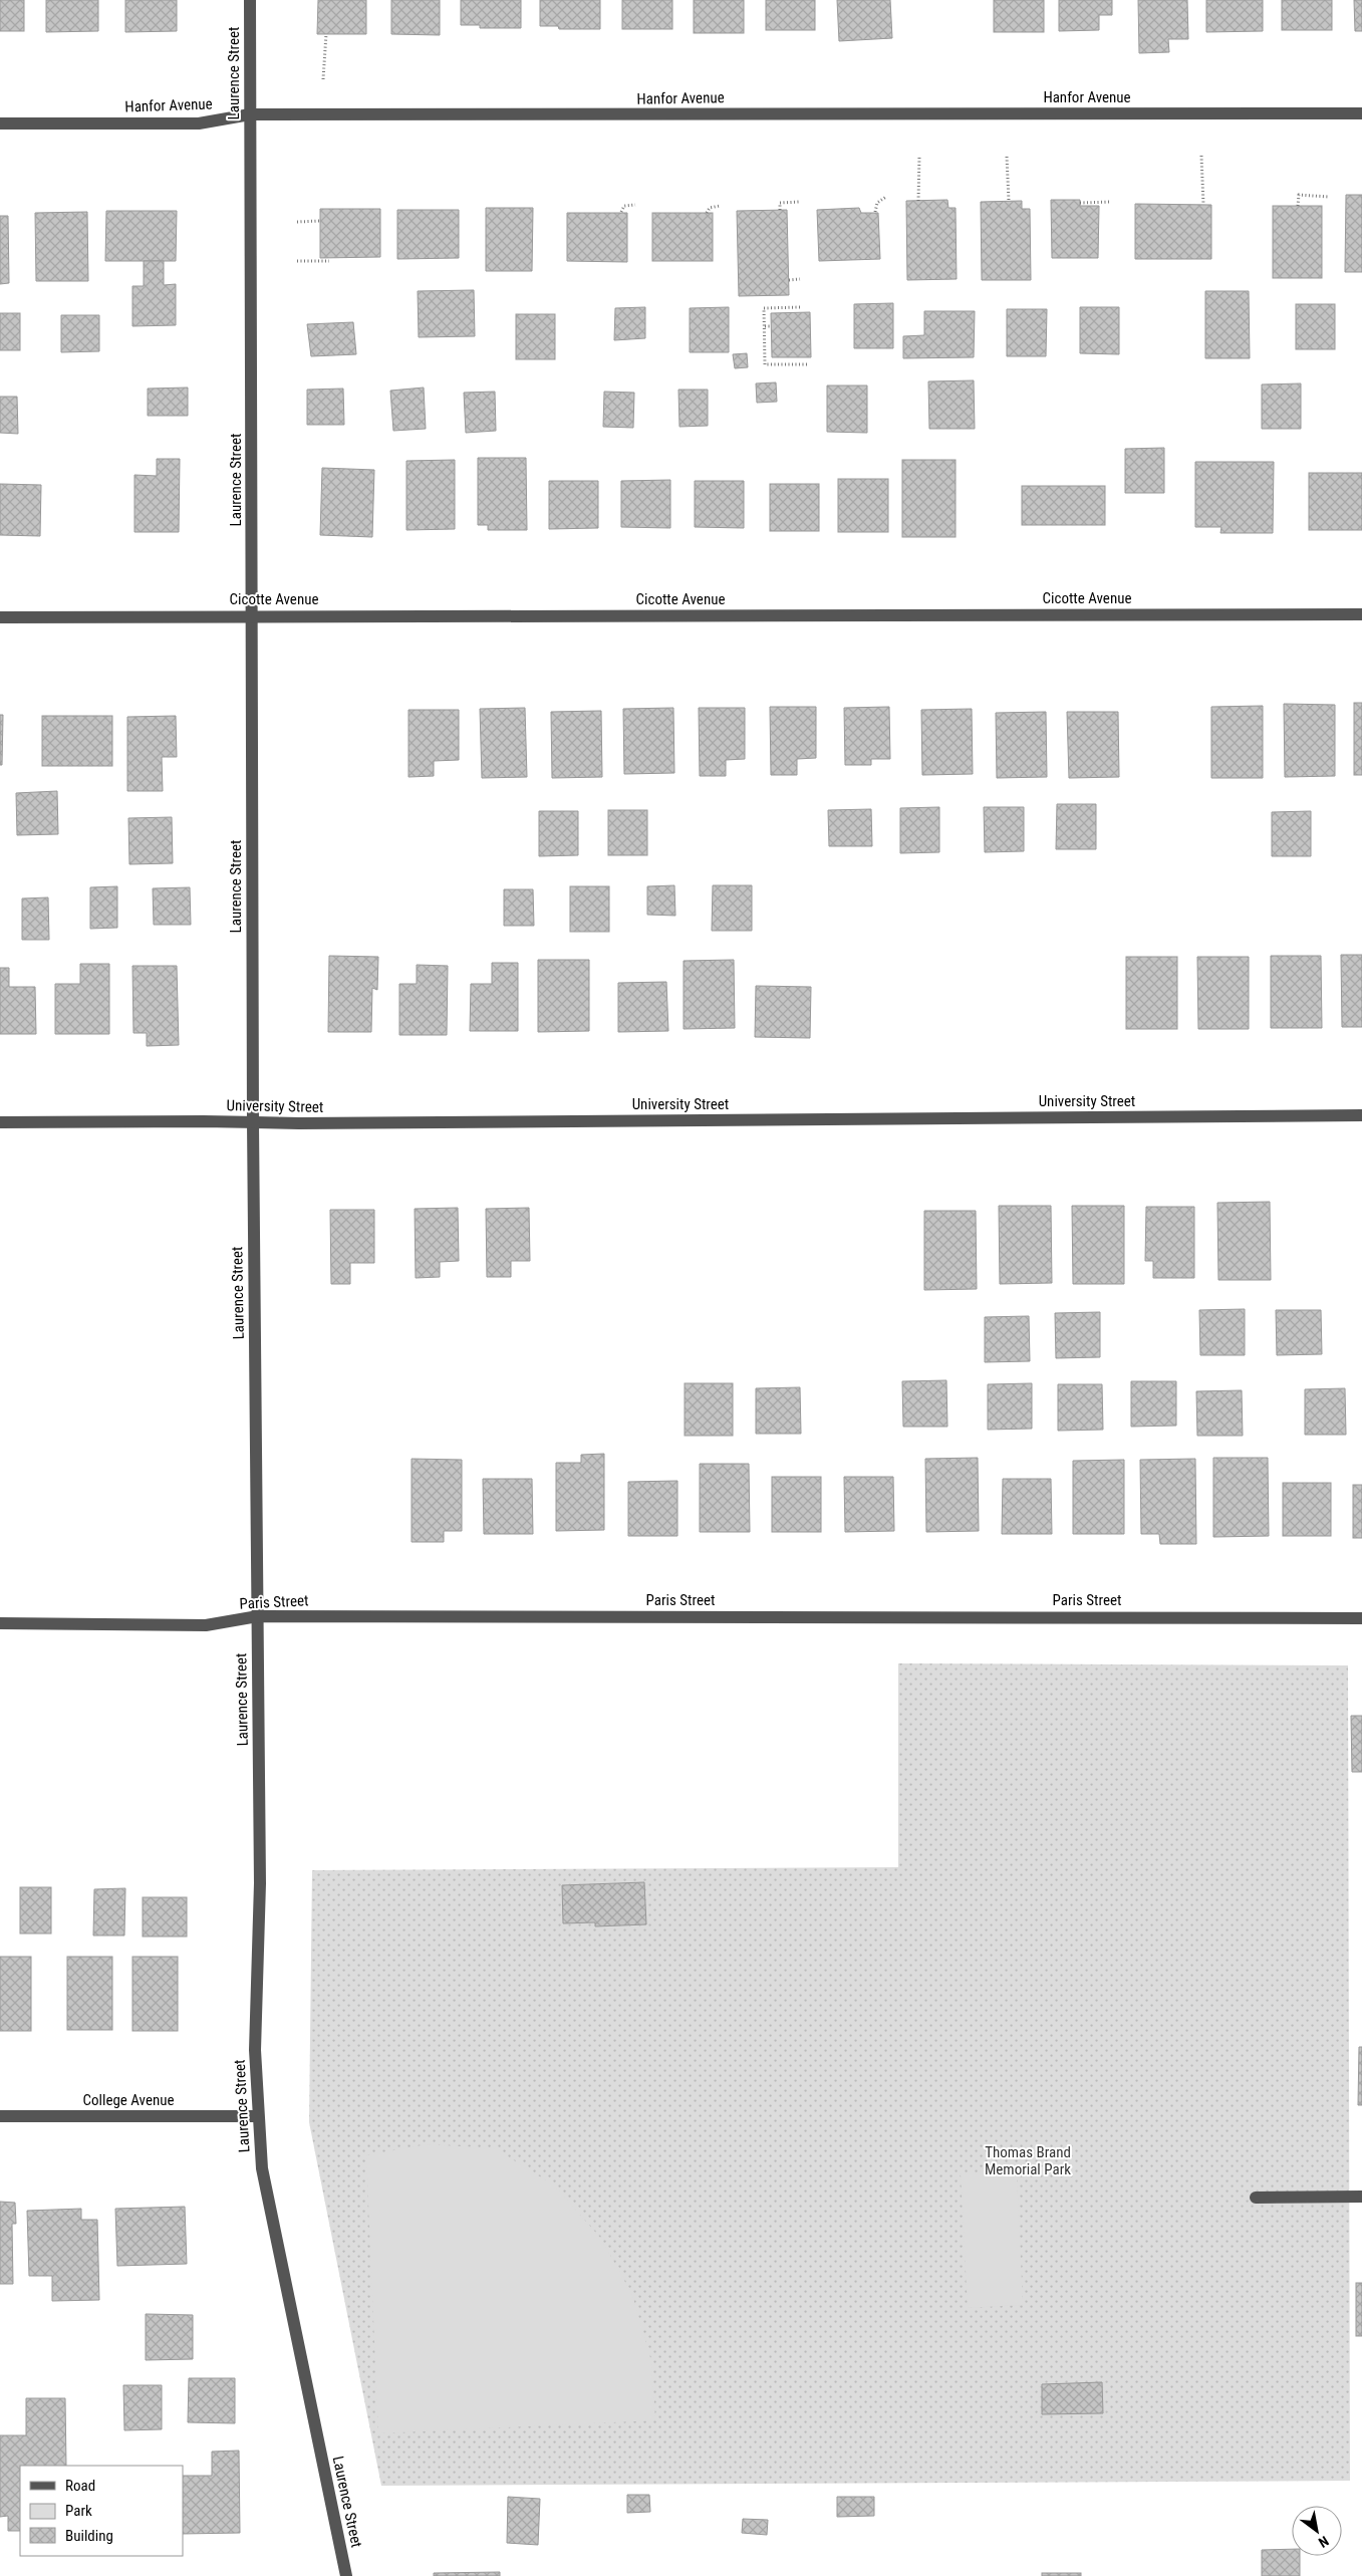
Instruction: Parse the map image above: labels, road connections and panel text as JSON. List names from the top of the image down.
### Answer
{
  "streets": {
    "street": [
      "Laurence Street",
      "Hanfor Avenue",
      "Cicotte Avenue",
      "University Street",
      "Paris Street",
      "College Avenue"
    ]
  },
  "crossings": [
    ["Laurence Street", "Hanfor Avenue"],
    ["Laurence Street", "Cicotte Avenue"],
    ["Laurence Street", "University Street"],
    ["Laurence Street", "Paris Street"],
    ["Laurence Street", "College Avenue"]
  ],
  "parks": ["Thomas Brand Memorial Park"],
  "legend": ["Road", "Park", "Building"],
  "north": "bottom right"
}
